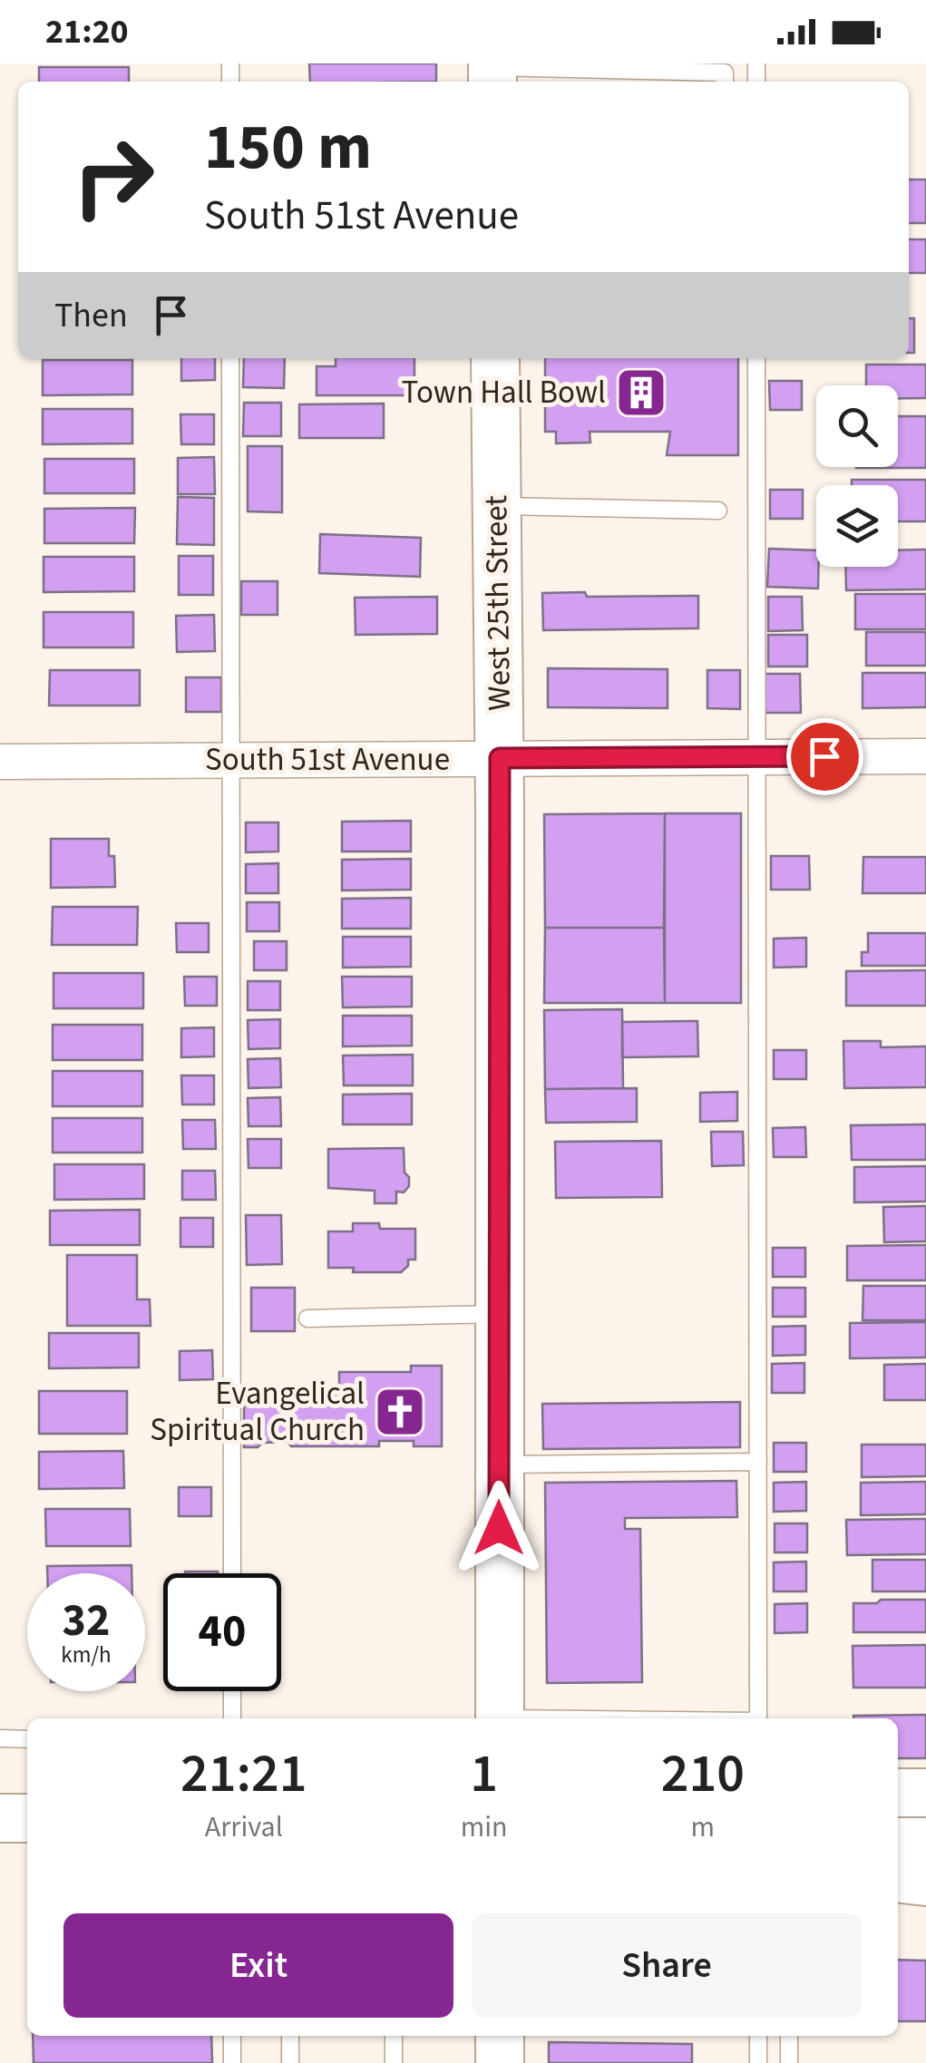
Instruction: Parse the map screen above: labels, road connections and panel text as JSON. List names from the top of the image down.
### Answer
{
  "streets": {
    "street": ["West 25th Street", "South 51st Avenue"]
  },
  "crossings": [
    ["West 25th Street", "South 51st Avenue"]
  ],
  "places": {
    "building": ["Town Hall Bowl"],
    "church": ["Evangelical Spiritual Church"]
  },
  "page": {
    "status": "21:20",
    "turn": ["150 m", "South 51st Avenue"],
    "then": "Then",
    "speed": "32 km/h",
    "limit": "40",
    "eta": [
      "21:21",
      "Arrival",
      "1",
      "min",
      "210",
      "m"
    ],
    "buttons": ["Exit", "Share"]
  }
}
